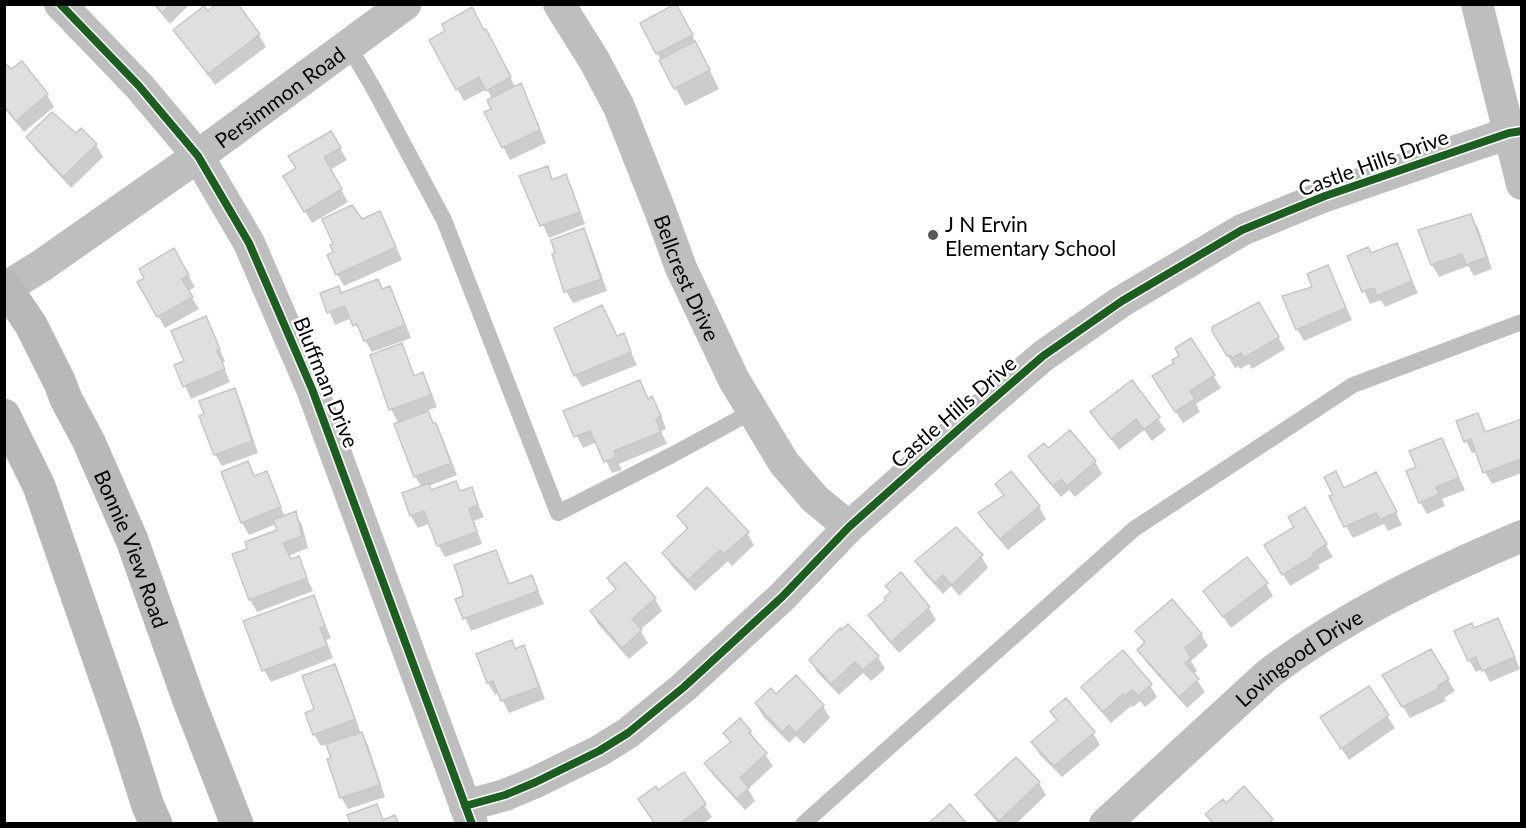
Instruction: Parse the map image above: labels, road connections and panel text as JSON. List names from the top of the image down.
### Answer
{
  "streets": {
    "main road": ["Bonnie View Road"],
    "street": [
      "Persimmon Road",
      "Castle Hills Drive",
      "Bellcrest Drive",
      "Bluffman Drive",
      "Lovingood Drive"
    ]
  },
  "crossings": [
    ["Persimmon Road", "Bluffman Drive"],
    ["Persimmon Road", "Bonnie View Road"],
    ["Castle Hills Drive", "Bellcrest Drive"],
    ["Castle Hills Drive", "Bluffman Drive"]
  ],
  "places": ["J N Ervin Elementary School"]
}
